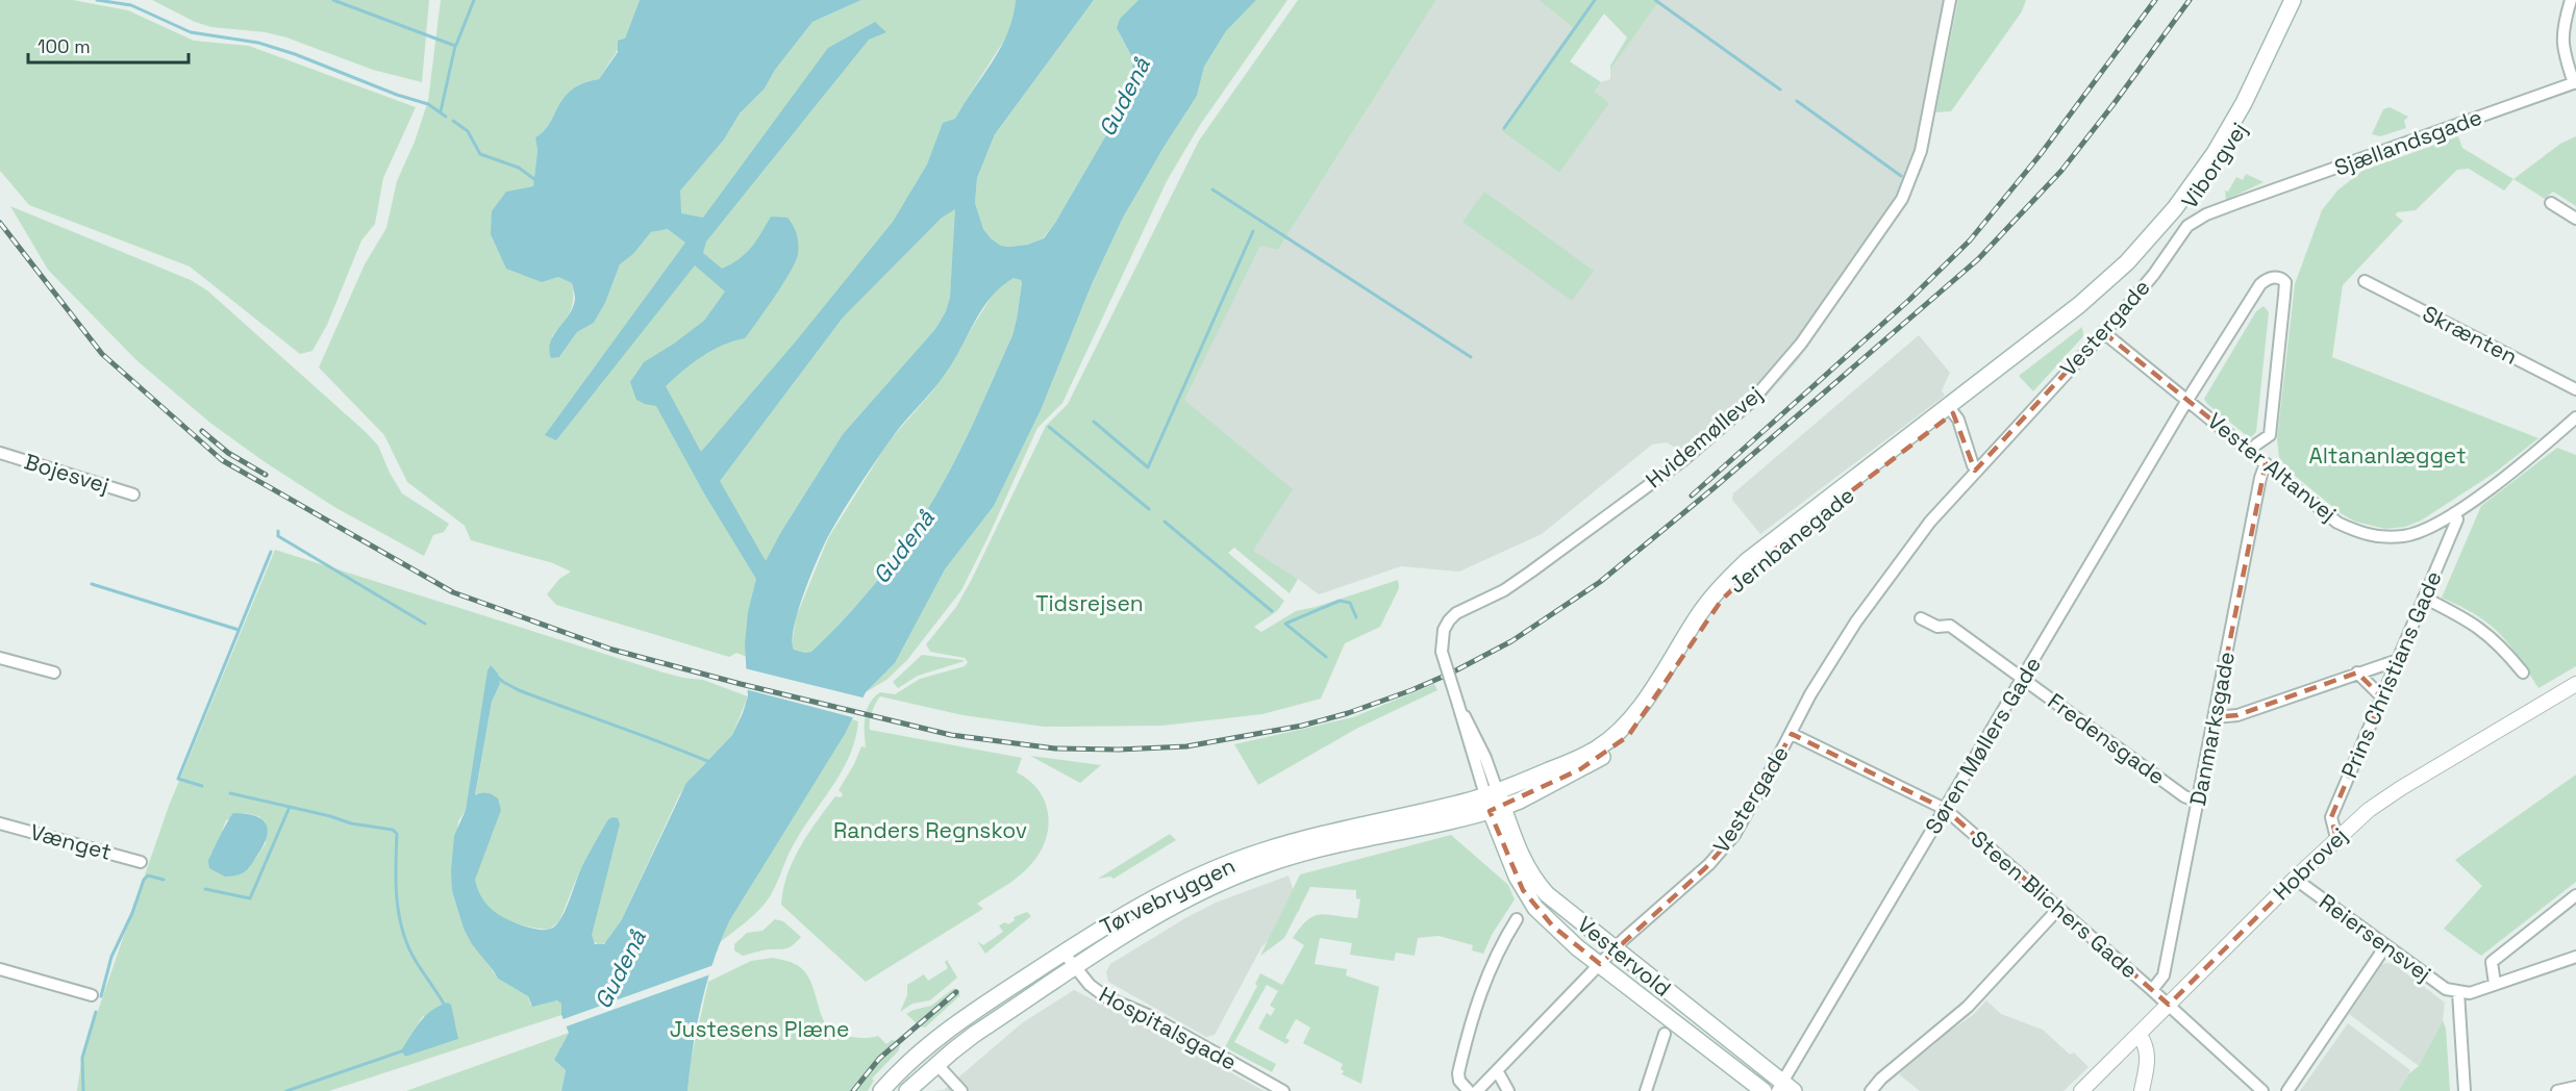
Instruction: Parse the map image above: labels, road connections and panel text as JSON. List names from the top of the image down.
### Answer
{
  "streets": {
    "main road": [
      "Viborgvej",
      "Jernbanegade",
      "Tørvebryggen",
      "Vestervold"
    ],
    "street": [
      "Sjællandsgade",
      "Vestergade",
      "Skrænten",
      "Hvidemøllevej",
      "Vester Altanvej",
      "Bojesvej",
      "Prins Christians Gade",
      "Danmarksgade",
      "Fredensgade",
      "Søren Møllers Gade",
      "Vænget",
      "Hobrovej",
      "Steen Blichers Gade",
      "Reiersensvej",
      "Hospitalsgade"
    ]
  },
  "crossings": [
    ["Sjællandsgade", "Vestergade"],
    ["Viborgvej", "Jernbanegade"],
    ["Vestergade", "Vester Altanvej"],
    ["Vestergade", "Steen Blichers Gade"],
    ["Vestergade", "Vestervold"],
    ["Hvidemøllevej", "Jernbanegade"],
    ["Hvidemøllevej", "Tørvebryggen"],
    ["Hvidemøllevej", "Vestervold"],
    ["Vester Altanvej", "Prins Christians Gade"],
    ["Vester Altanvej", "Danmarksgade"],
    ["Vester Altanvej", "Søren Møllers Gade"],
    ["Jernbanegade", "Tørvebryggen"],
    ["Jernbanegade", "Vestervold"],
    ["Prins Christians Gade", "Hobrovej"],
    ["Danmarksgade", "Fredensgade"],
    ["Danmarksgade", "Steen Blichers Gade"],
    ["Fredensgade", "Søren Møllers Gade"],
    ["Søren Møllers Gade", "Steen Blichers Gade"],
    ["Søren Møllers Gade", "Vestervold"],
    ["Hobrovej", "Steen Blichers Gade"],
    ["Hobrovej", "Reiersensvej"],
    ["Tørvebryggen", "Vestervold"],
    ["Tørvebryggen", "Hospitalsgade"]
  ],
  "water": ["Gudenå"],
  "parks": [
    "Altananlægget",
    "Tidsrejsen",
    "Randers Regnskov",
    "Justesens Plæne"
  ],
  "scale_bar": "100 m"
}
